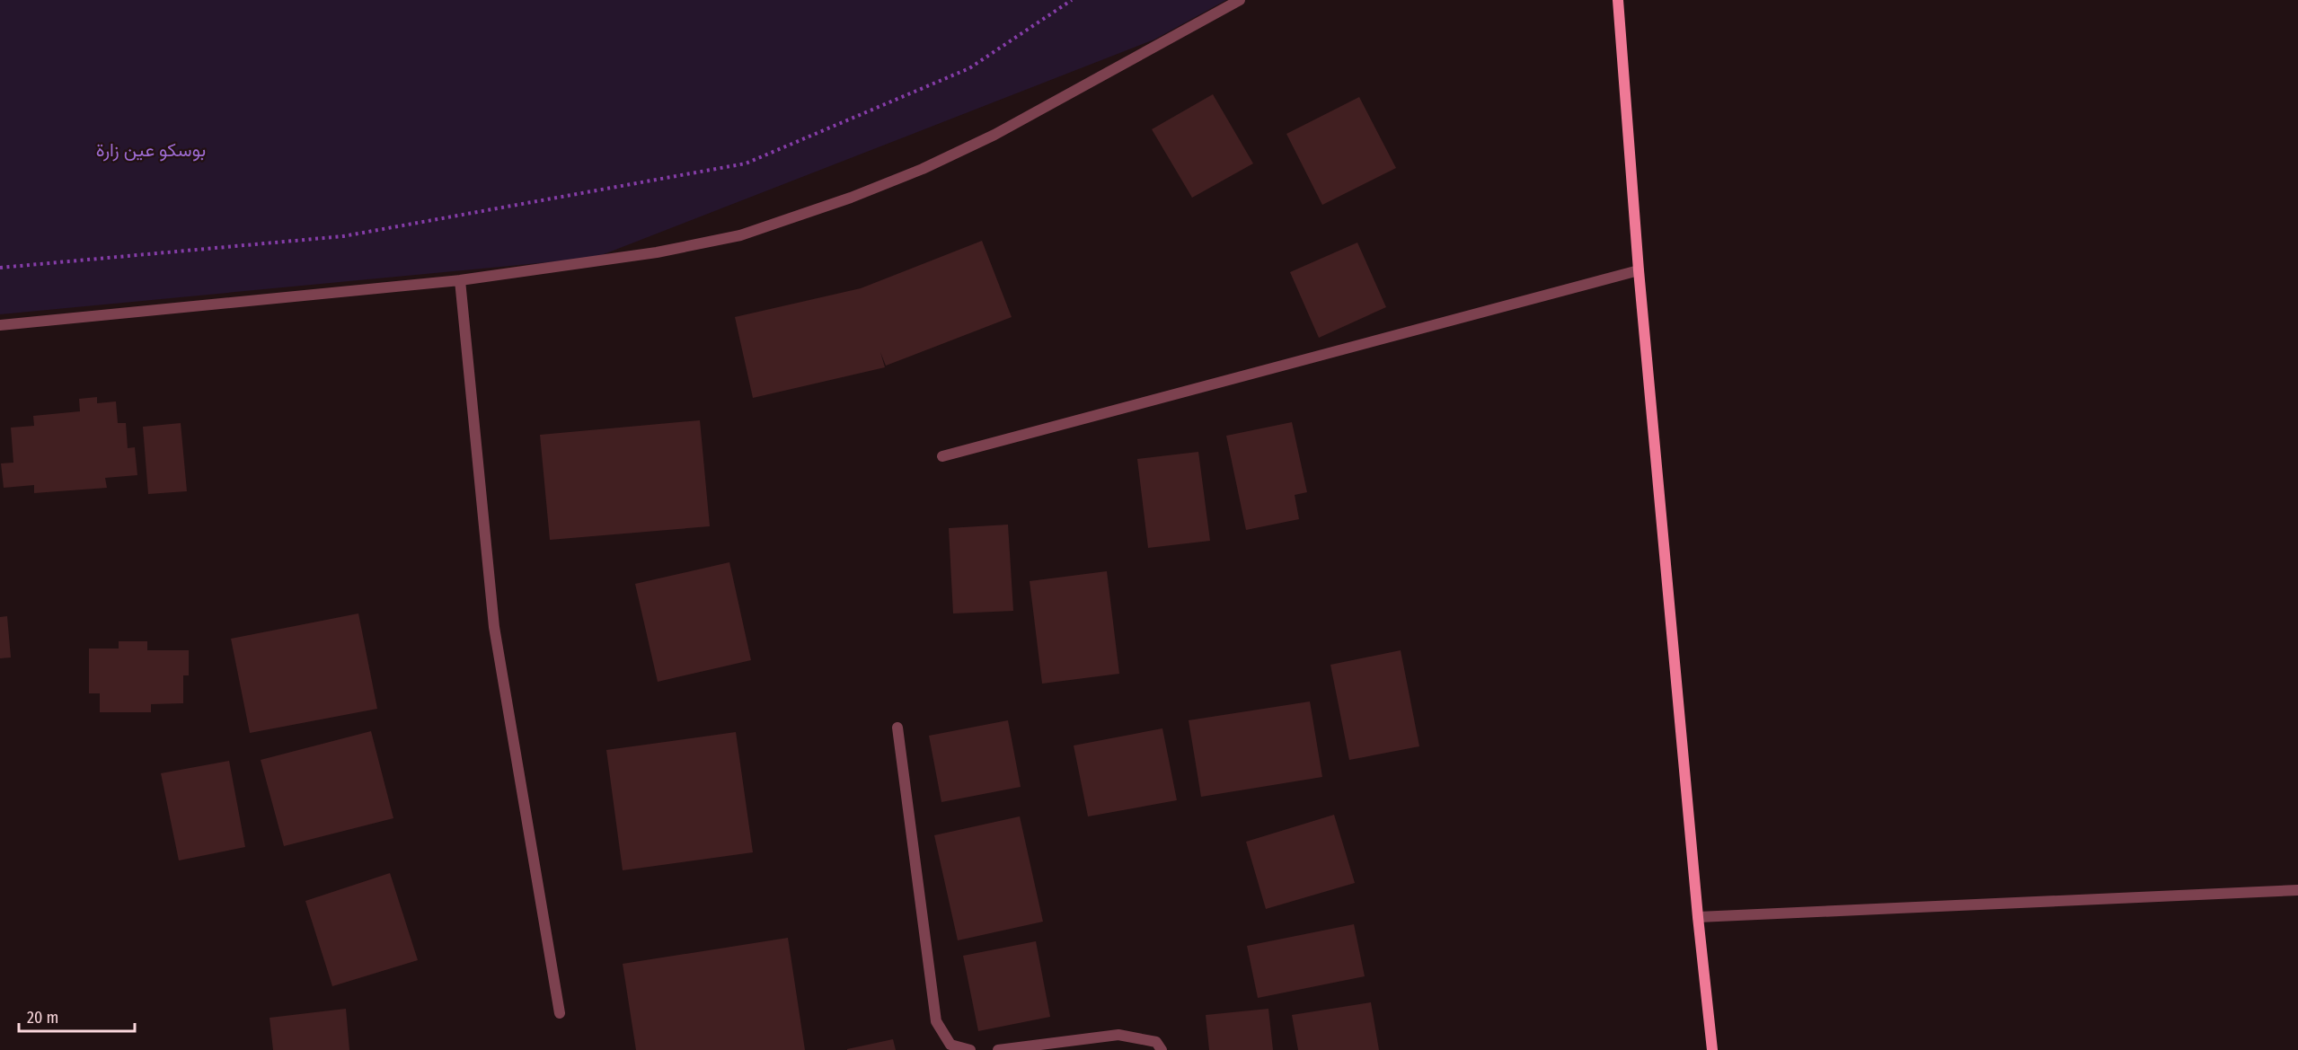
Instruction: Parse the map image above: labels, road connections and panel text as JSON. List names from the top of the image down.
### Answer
{
  "parks": ["بوسكو عين زارة"],
  "scale_bar": "20 m"
}
